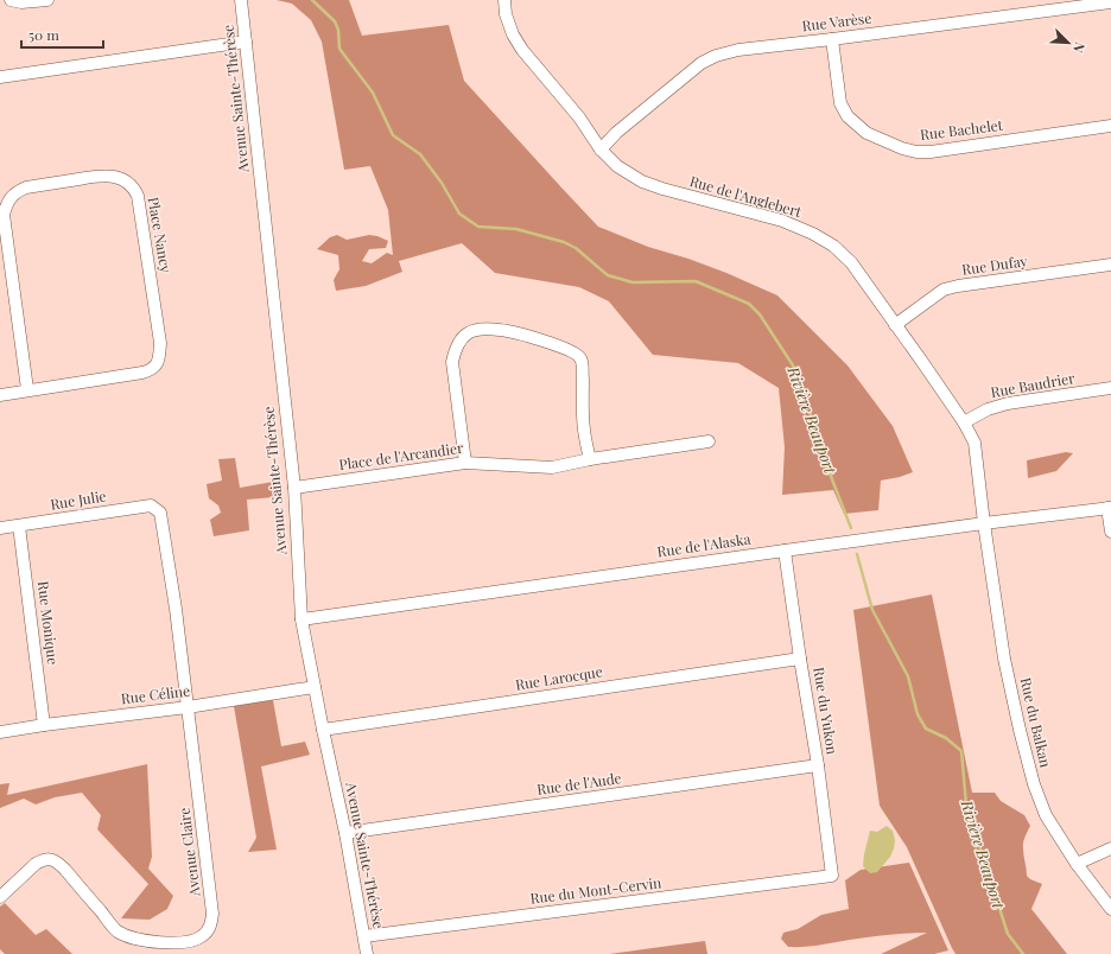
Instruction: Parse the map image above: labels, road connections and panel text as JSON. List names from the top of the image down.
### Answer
{
  "streets": {
    "street": [
      "Rue Varèse",
      "Avenue Sainte-Thérèse",
      "Rue Bachelet",
      "Rue de l'Anglebert",
      "Place Nancy",
      "Rue Dufay",
      "Rue Baudrier",
      "Place de l'Arcandier",
      "Rue Julie",
      "Rue de l'Alaska",
      "Rue Monique",
      "Rue Larocque",
      "Rue Céline",
      "Rue du Yukon",
      "Rue du Balkan",
      "Rue de l'Aude",
      "Avenue Claire",
      "Rue du Mont-Cervin"
    ]
  },
  "crossings": [
    ["Rue Varèse", "Rue Bachelet"],
    ["Rue Varèse", "Rue de l'Anglebert"],
    ["Avenue Sainte-Thérèse", "Place de l'Arcandier"],
    ["Avenue Sainte-Thérèse", "Rue de l'Alaska"],
    ["Avenue Sainte-Thérèse", "Rue Larocque"],
    ["Avenue Sainte-Thérèse", "Rue Céline"],
    ["Avenue Sainte-Thérèse", "Rue de l'Aude"],
    ["Avenue Sainte-Thérèse", "Rue du Mont-Cervin"],
    ["Rue de l'Anglebert", "Rue Dufay"],
    ["Rue de l'Anglebert", "Rue Baudrier"],
    ["Rue de l'Anglebert", "Rue de l'Alaska"],
    ["Rue de l'Anglebert", "Rue du Balkan"],
    ["Rue Julie", "Rue Monique"],
    ["Rue Julie", "Avenue Claire"],
    ["Rue de l'Alaska", "Rue du Yukon"],
    ["Rue de l'Alaska", "Rue du Balkan"],
    ["Rue Monique", "Rue Céline"],
    ["Rue Larocque", "Rue du Yukon"],
    ["Rue Céline", "Avenue Claire"],
    ["Rue du Yukon", "Rue de l'Aude"],
    ["Rue du Yukon", "Rue du Mont-Cervin"]
  ],
  "water": ["Rivière Beauport"],
  "scale_bar": "50 m",
  "north": "bottom right"
}
